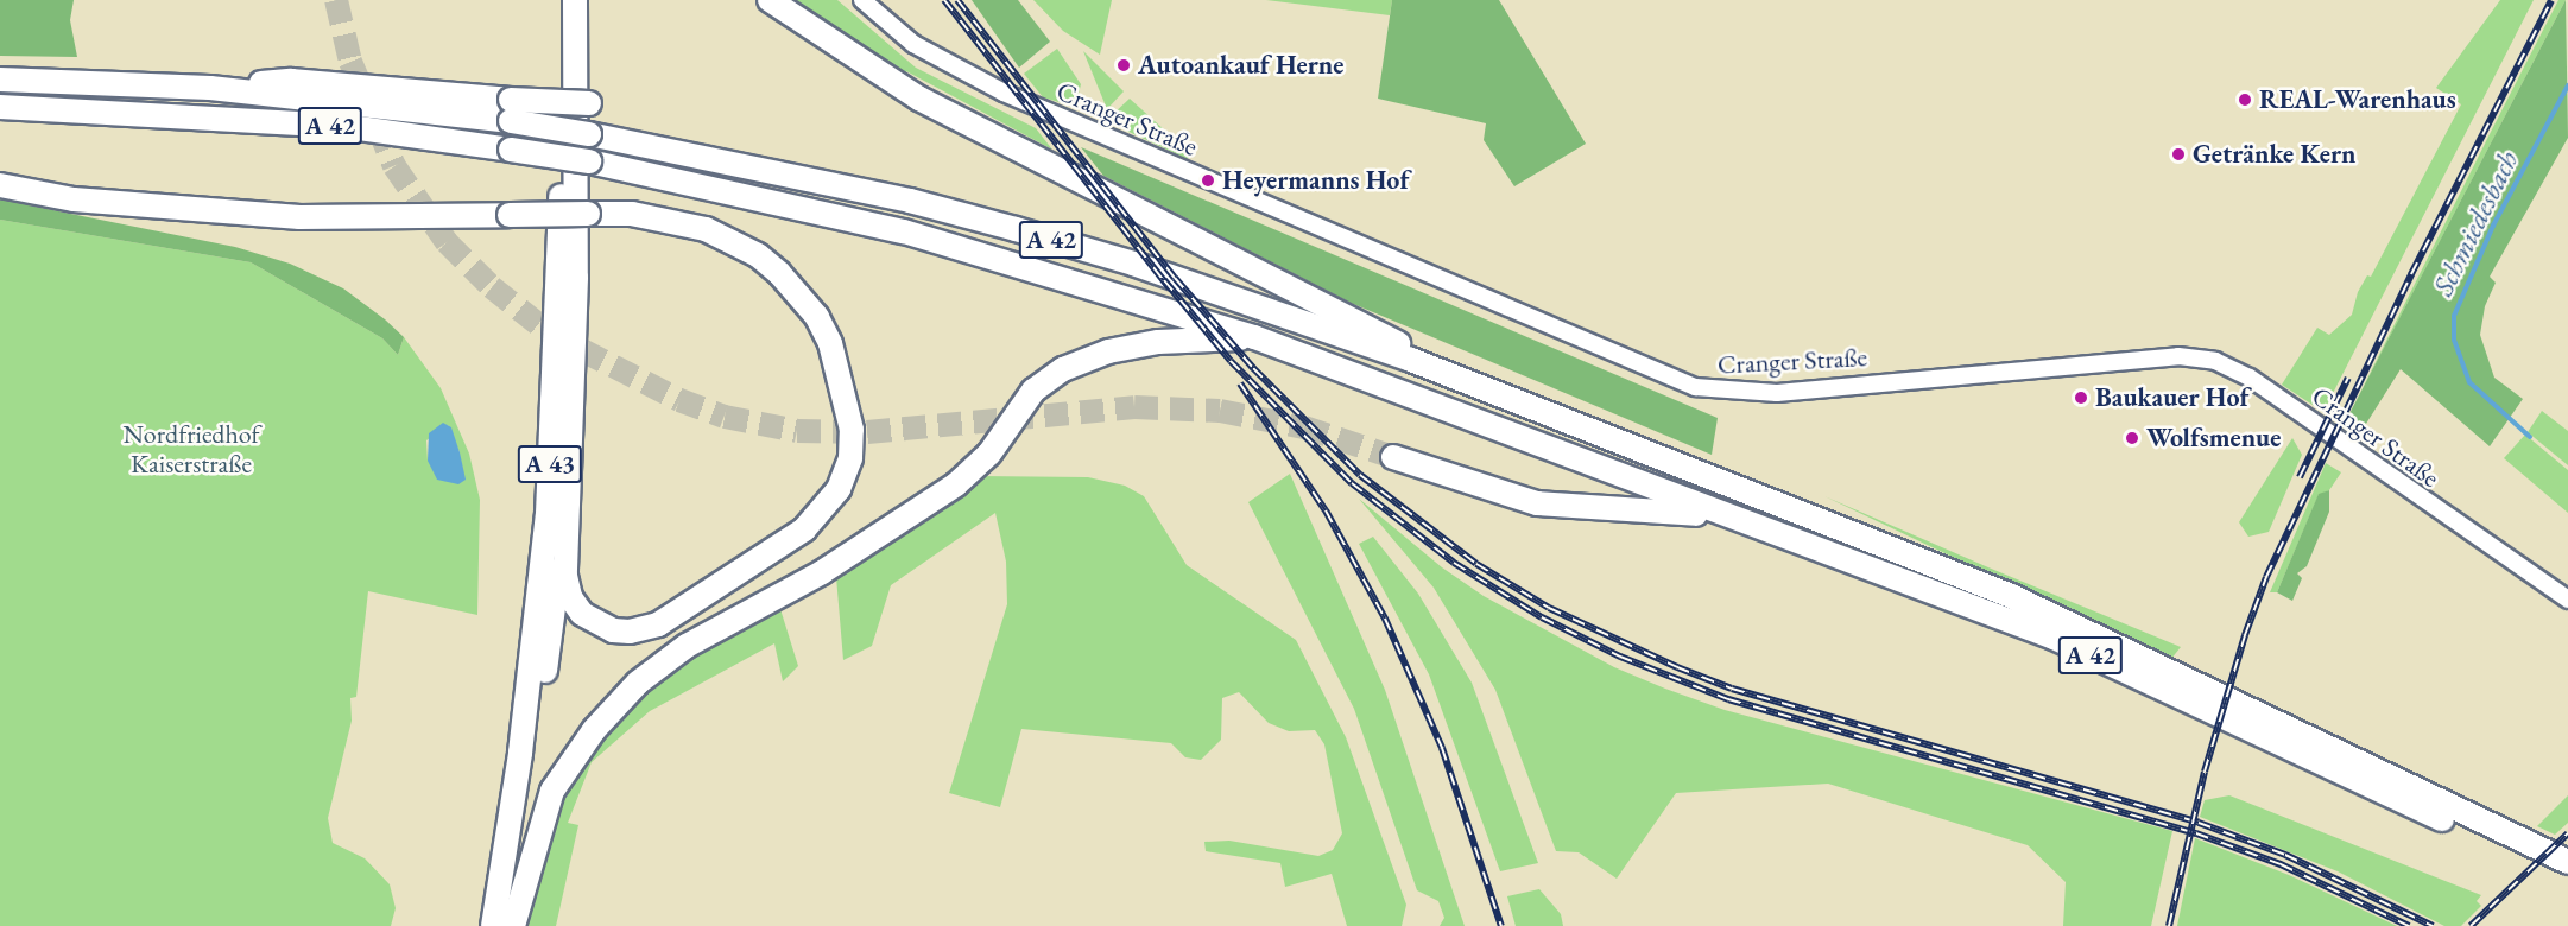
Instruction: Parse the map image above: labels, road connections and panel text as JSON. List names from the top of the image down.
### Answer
{
  "streets": {
    "highway": ["A 42", "A 43"],
    "street": ["Cranger Straße"]
  },
  "water": ["Schmiedesbach"],
  "parks": ["Nordfriedhof Kaiserstraße"],
  "places": [
    "Autoankauf Herne",
    "REAL-Warenhaus",
    "Getränke Kern",
    "Heyermanns Hof",
    "Baukauer Hof",
    "Wolfsmenue"
  ]
}
